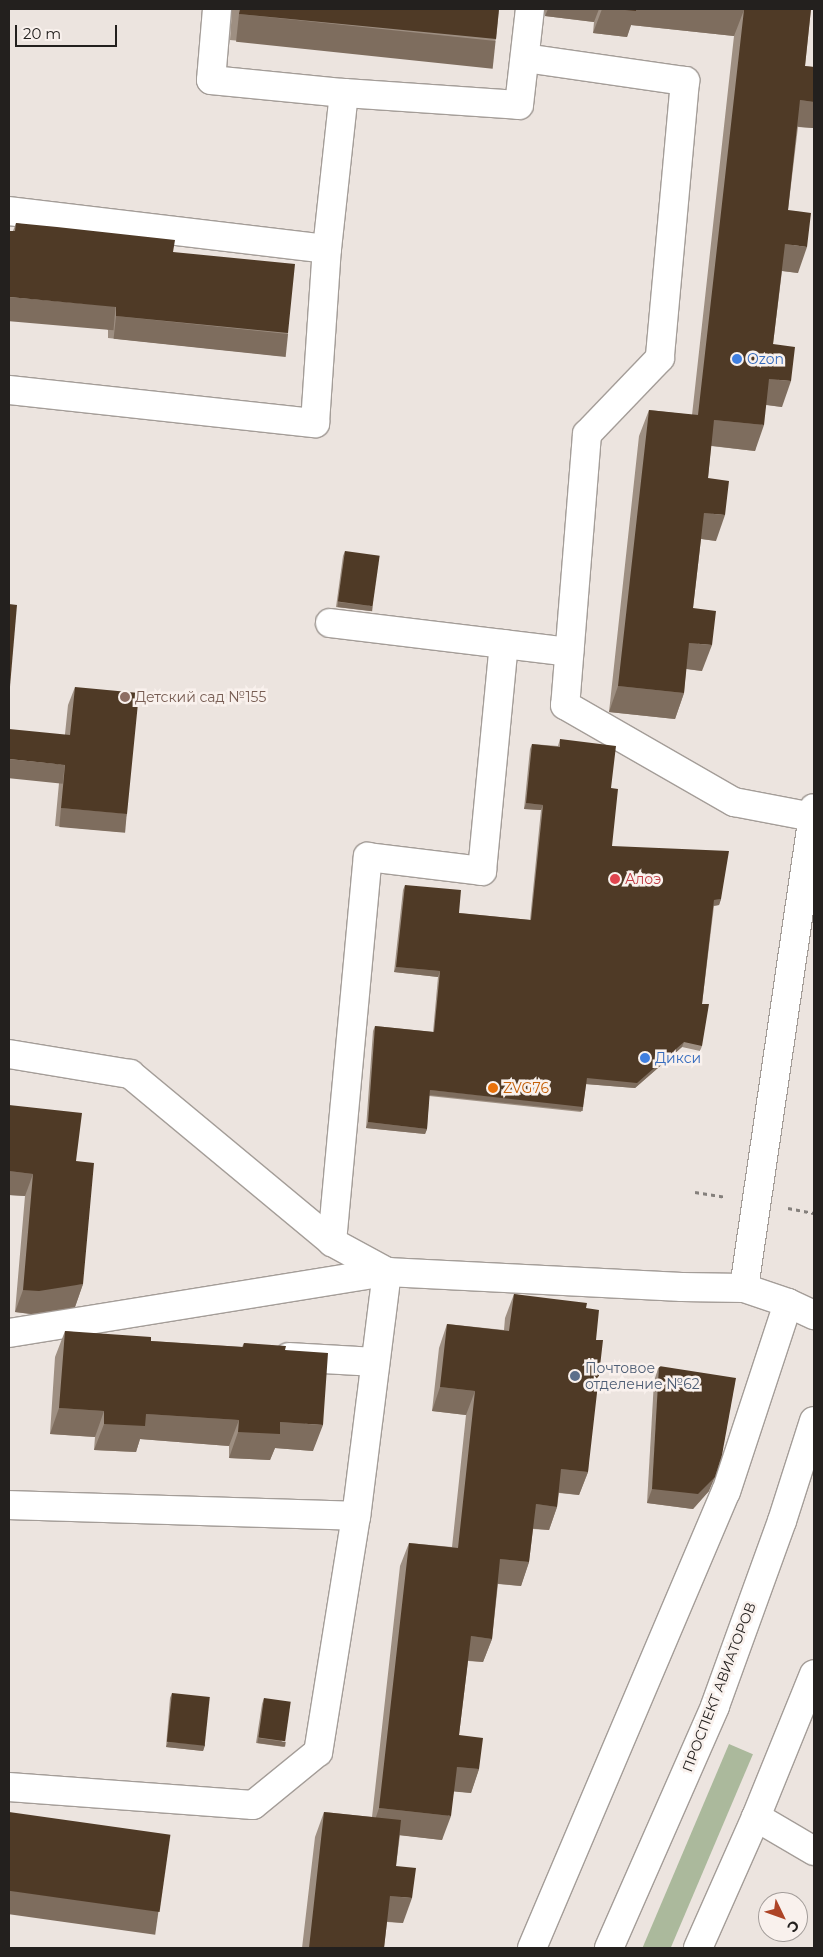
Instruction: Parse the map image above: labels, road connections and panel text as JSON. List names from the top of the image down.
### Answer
{
  "streets": {
    "main road": ["ПРОСПЕКТ АВИАТОРОВ"]
  },
  "places": [
    "Ozon",
    "Детский сад №155",
    "Алоэ",
    "Дикси",
    "ZVG76",
    "Почтовое отделение №62"
  ],
  "scale_bar": "20 m",
  "north": "bottom right"
}
